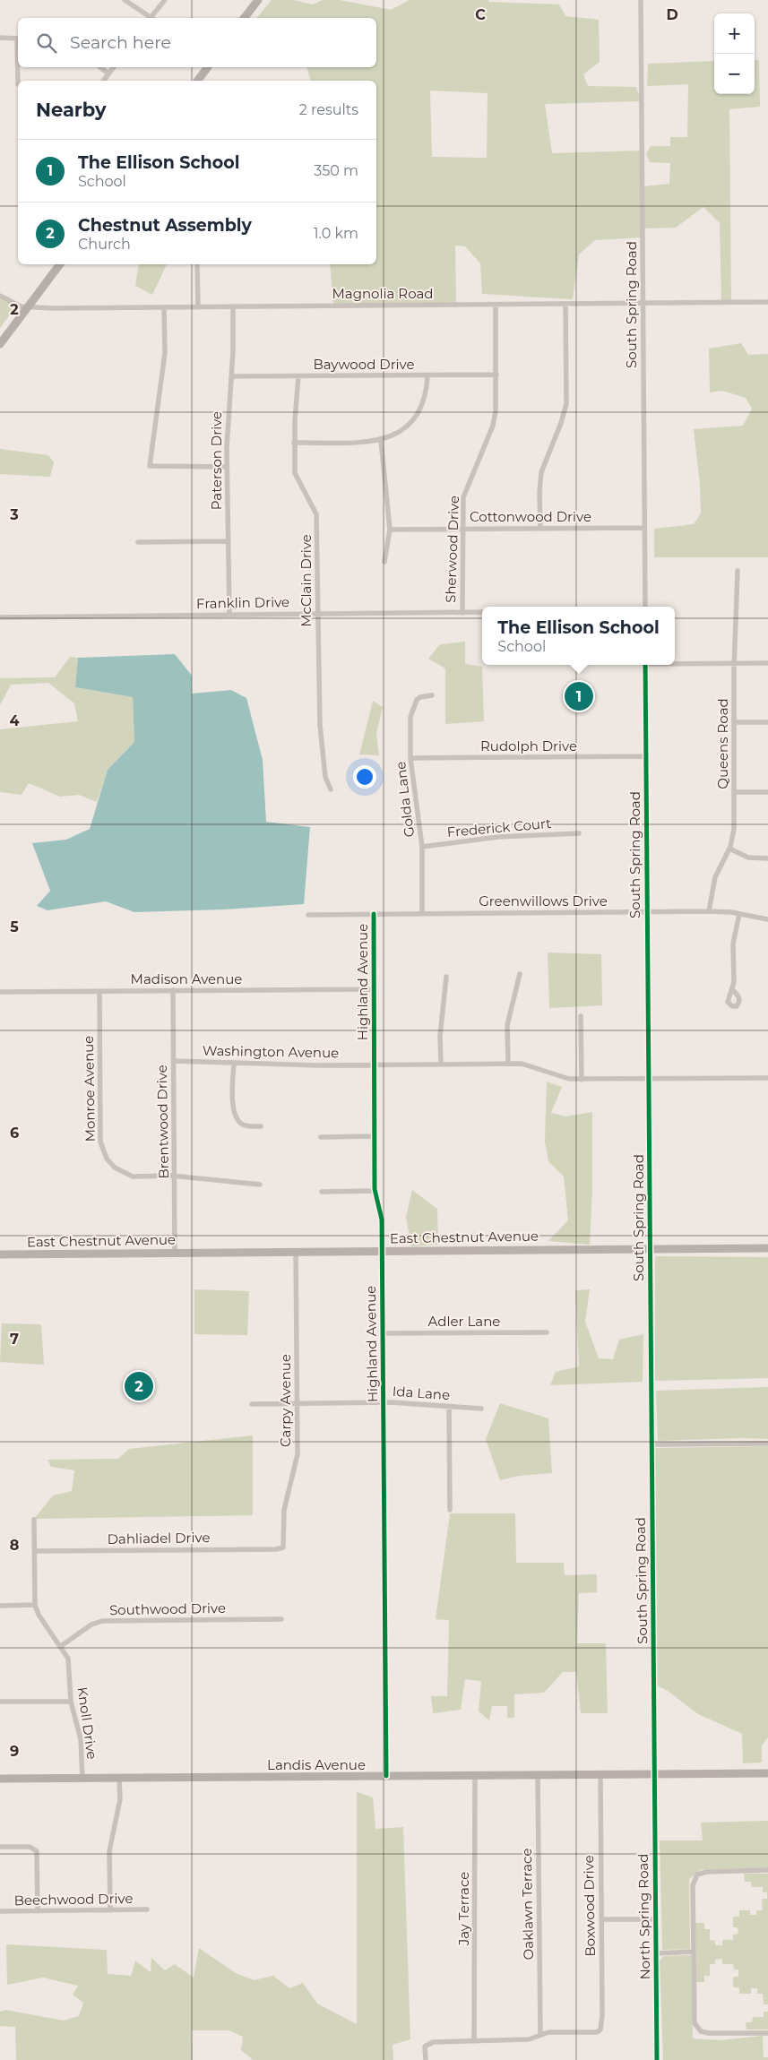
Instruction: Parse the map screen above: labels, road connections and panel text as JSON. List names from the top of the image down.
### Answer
{
  "streets": {
    "main road": ["Landis Avenue"],
    "street": [
      "Magnolia Road",
      "South Spring Road",
      "Baywood Drive",
      "Paterson Drive",
      "Cottonwood Drive",
      "Sherwood Drive",
      "McClain Drive",
      "Franklin Drive",
      "Queens Road",
      "Rudolph Drive",
      "Golda Lane",
      "Frederick Court",
      "Greenwillows Drive",
      "Madison Avenue",
      "Highland Avenue",
      "Washington Avenue",
      "Monroe Avenue",
      "Brentwood Drive",
      "East Chestnut Avenue",
      "Adler Lane",
      "Ida Lane",
      "Carpy Avenue",
      "Dahliadel Drive",
      "Southwood Drive",
      "Knoll Drive",
      "Beechwood Drive",
      "Oaklawn Terrace",
      "Boxwood Drive",
      "Jay Terrace",
      "North Spring Road"
    ]
  },
  "crossings": [
    ["Magnolia Road", "South Spring Road"],
    ["Magnolia Road", "Paterson Drive"],
    ["Magnolia Road", "Sherwood Drive"],
    ["South Spring Road", "Cottonwood Drive"],
    ["South Spring Road", "Rudolph Drive"],
    ["South Spring Road", "Greenwillows Drive"],
    ["South Spring Road", "Washington Avenue"],
    ["South Spring Road", "East Chestnut Avenue"],
    ["South Spring Road", "Landis Avenue"],
    ["South Spring Road", "North Spring Road"],
    ["Baywood Drive", "Paterson Drive"],
    ["Baywood Drive", "Sherwood Drive"],
    ["Baywood Drive", "McClain Drive"],
    ["Paterson Drive", "Franklin Drive"],
    ["Cottonwood Drive", "Sherwood Drive"],
    ["Sherwood Drive", "Franklin Drive"],
    ["McClain Drive", "Franklin Drive"],
    ["Queens Road", "Greenwillows Drive"],
    ["Rudolph Drive", "Golda Lane"],
    ["Golda Lane", "Frederick Court"],
    ["Golda Lane", "Greenwillows Drive"],
    ["Greenwillows Drive", "Highland Avenue"],
    ["Madison Avenue", "Highland Avenue"],
    ["Madison Avenue", "Monroe Avenue"],
    ["Madison Avenue", "Brentwood Drive"],
    ["Highland Avenue", "Washington Avenue"],
    ["Highland Avenue", "East Chestnut Avenue"],
    ["Highland Avenue", "Adler Lane"],
    ["Highland Avenue", "Ida Lane"],
    ["Highland Avenue", "Landis Avenue"],
    ["Washington Avenue", "Brentwood Drive"],
    ["Monroe Avenue", "Brentwood Drive"],
    ["Brentwood Drive", "East Chestnut Avenue"],
    ["East Chestnut Avenue", "Carpy Avenue"],
    ["Ida Lane", "Carpy Avenue"],
    ["Carpy Avenue", "Dahliadel Drive"],
    ["Dahliadel Drive", "Knoll Drive"],
    ["Southwood Drive", "Knoll Drive"],
    ["Knoll Drive", "Landis Avenue"],
    ["Landis Avenue", "Oaklawn Terrace"],
    ["Landis Avenue", "Boxwood Drive"],
    ["Landis Avenue", "Jay Terrace"],
    ["Landis Avenue", "North Spring Road"],
    ["Oaklawn Terrace", "Boxwood Drive"]
  ],
  "page": {
    "map_buttons": ["+", "−"],
    "search": "Search here",
    "heading": ["Nearby", "2 results"],
    "list": [
      {
        "mark": "1",
        "name": "The Ellison School",
        "note": "School",
        "value": "350 m"
      },
      {
        "mark": "2",
        "name": "Chestnut Assembly",
        "note": "Church",
        "value": "1.0 km"
      }
    ],
    "popup": ["The Ellison School", "School"],
    "pins": ["1", "2"]
  },
  "grid": {
    "columns": ["C", "D"],
    "rows": [
      "2",
      "3",
      "4",
      "5",
      "6",
      "7",
      "8",
      "9"
    ]
  }
}
